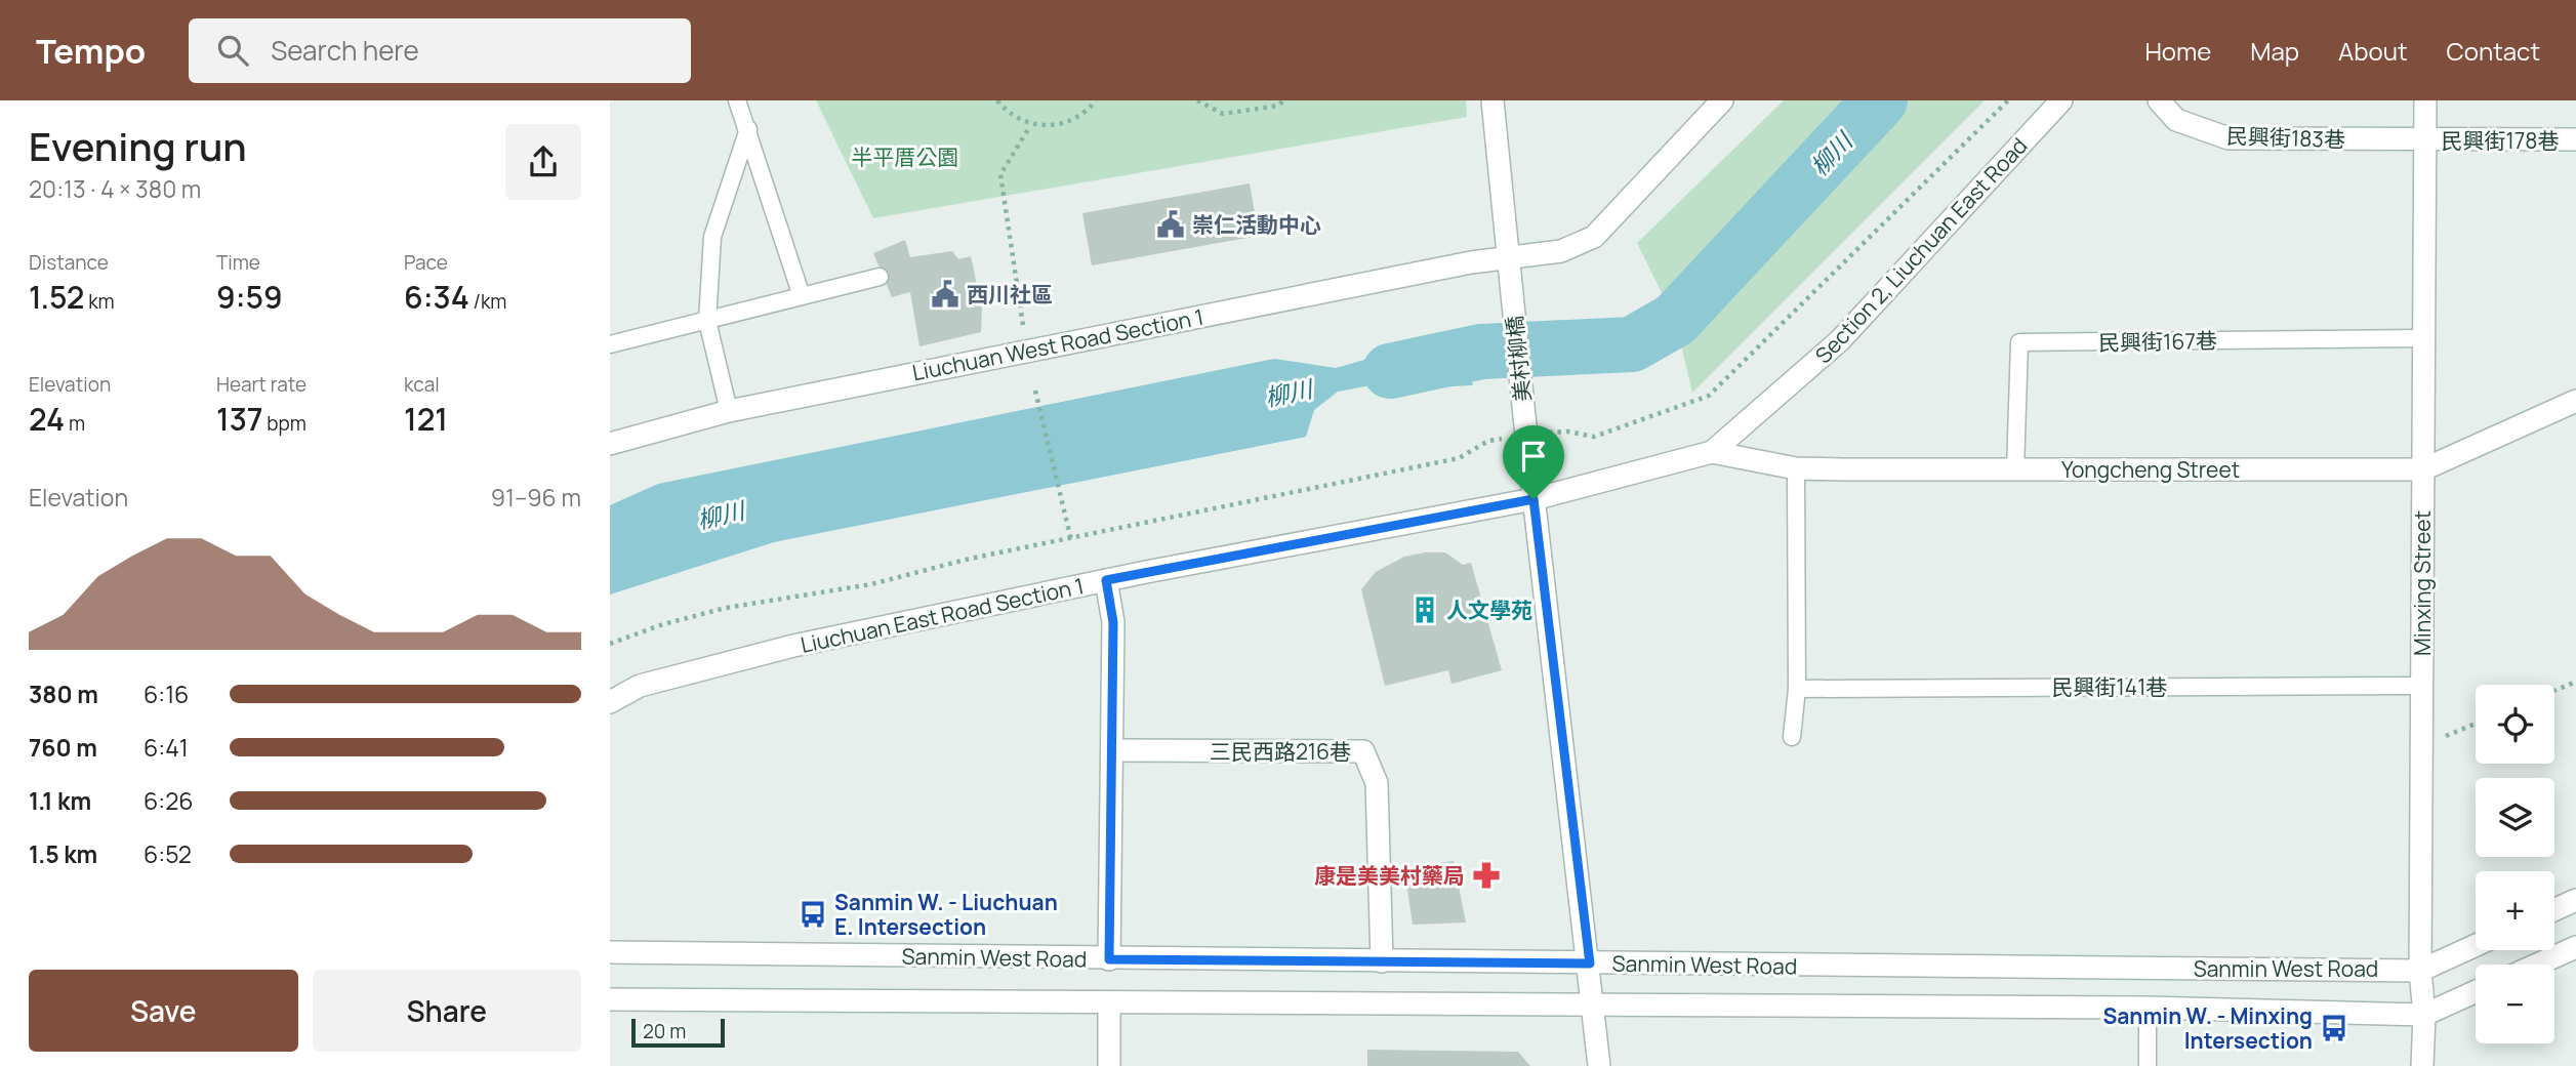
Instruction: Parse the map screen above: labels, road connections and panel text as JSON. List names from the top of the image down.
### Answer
{
  "streets": {
    "street": [
      "民興街183巷",
      "民興街178巷",
      "Section 2, Liuchuan East Road",
      "Liuchuan West Road Section 1",
      "美村柳橋",
      "Yongcheng Street",
      "Minxing Street",
      "Liuchuan East Road Section 1",
      "三民西路216巷",
      "Sanmin West Road"
    ],
    "lane": ["民興街167巷", "民興街141巷"]
  },
  "crossings": [
    ["民興街183巷", "民興街178巷"],
    ["民興街183巷", "Minxing Street"],
    ["民興街178巷", "Minxing Street"],
    ["Section 2, Liuchuan East Road", "Yongcheng Street"],
    ["Section 2, Liuchuan East Road", "Liuchuan East Road Section 1"],
    ["民興街167巷", "Yongcheng Street"],
    ["民興街167巷", "Minxing Street"],
    ["Liuchuan West Road Section 1", "美村柳橋"],
    ["美村柳橋", "Liuchuan East Road Section 1"],
    ["美村柳橋", "Sanmin West Road"],
    ["Yongcheng Street", "Minxing Street"],
    ["Yongcheng Street", "Liuchuan East Road Section 1"],
    ["Minxing Street", "民興街141巷"],
    ["Minxing Street", "Sanmin West Road"],
    ["三民西路216巷", "Sanmin West Road"]
  ],
  "water": ["柳川"],
  "parks": ["半平厝公園"],
  "places": {
    "public building": ["崇仁活動中心", "西川社區"],
    "building": ["人文學苑"],
    "pharmacy": ["康是美美村藥局"],
    "bus stop": ["Sanmin W. - Liuchuan E. Intersection", "Sanmin W. - Minxing Intersection"]
  },
  "scale_bar": "20 m",
  "page": {
    "header": "Tempo",
    "search": "Search here",
    "nav": [
      "Home",
      "Map",
      "About",
      "Contact"
    ],
    "heading": ["Evening run", "20:13 · 4 × 380 m"],
    "stats": [
      ["Distance", "1.52 km"],
      ["Time", "9:59"],
      ["Pace", "6:34 /km"],
      ["Elevation", "24 m"],
      ["Heart rate", "137 bpm"],
      ["kcal", "121"]
    ],
    "chart": ["Elevation", "91–96 m"],
    "list": [
      {
        "name": "380 m",
        "note": "6:16"
      },
      {
        "name": "760 m",
        "note": "6:41"
      },
      {
        "name": "1.1 km",
        "note": "6:26"
      },
      {
        "name": "1.5 km",
        "note": "6:52"
      }
    ],
    "map_buttons": ["+", "−"],
    "buttons": ["Save", "Share"],
    "scale": "20 m"
  }
}
